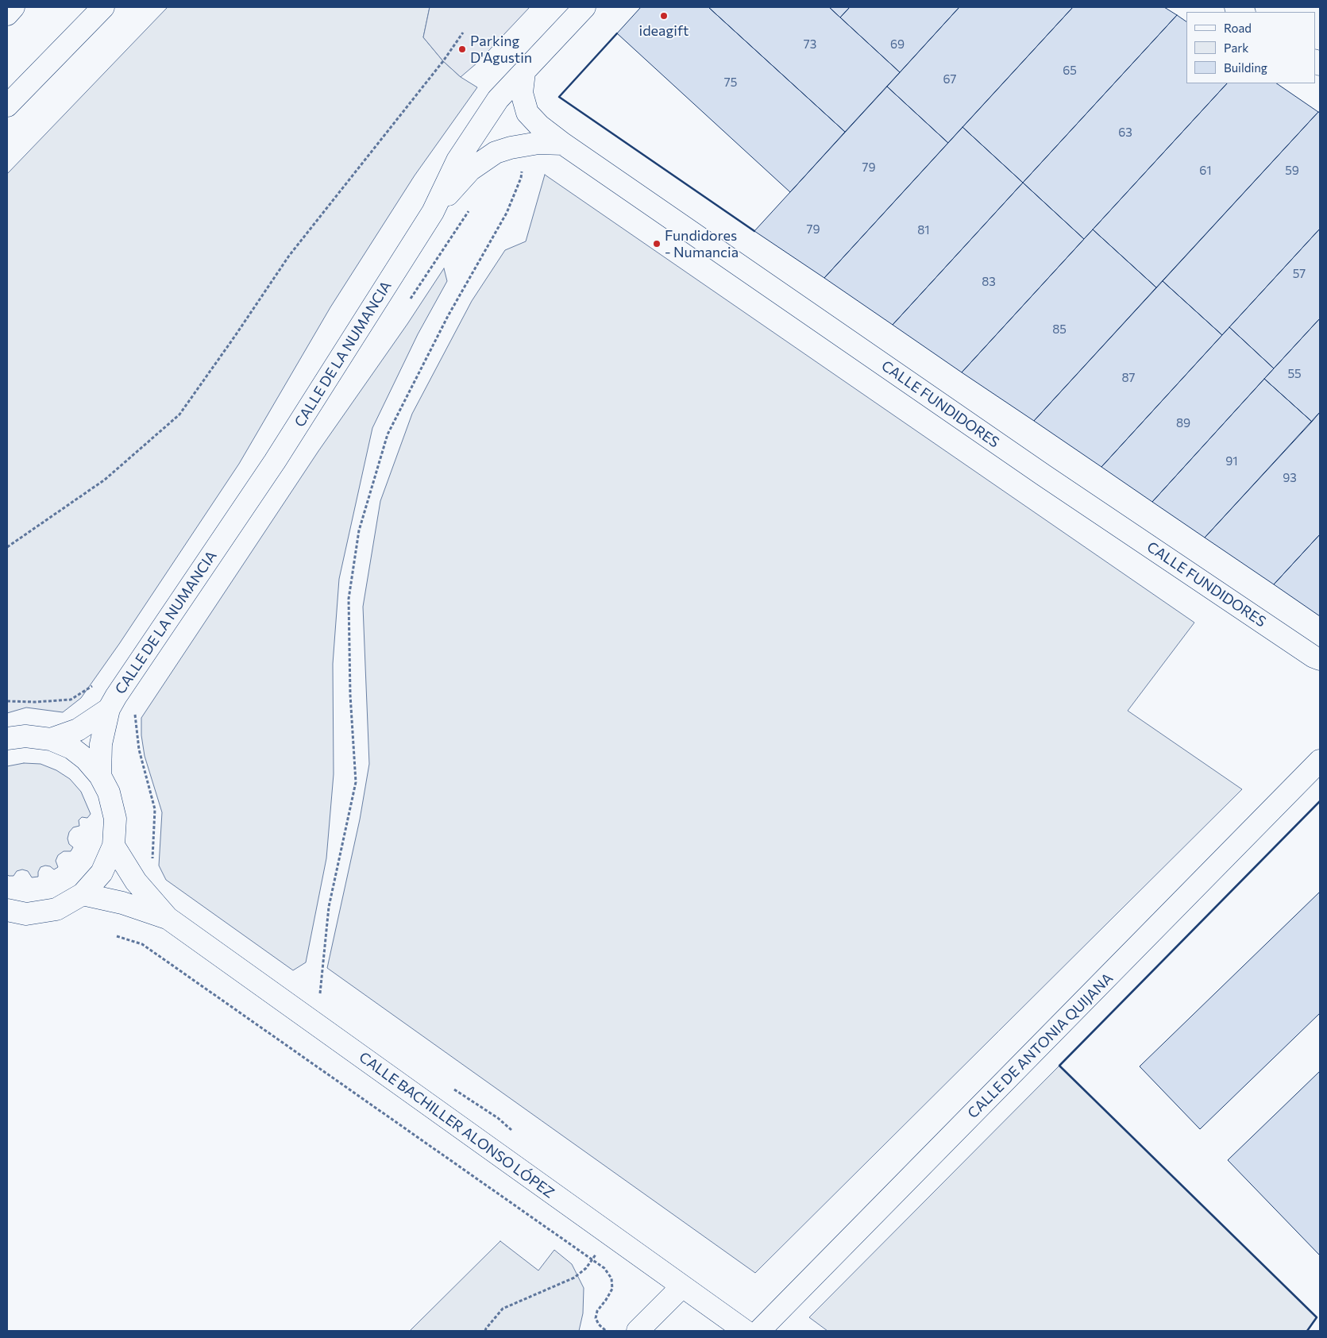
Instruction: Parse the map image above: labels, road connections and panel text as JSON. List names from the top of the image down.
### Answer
{
  "streets": {
    "main road": [
      "CALLE DE LA NUMANCIA",
      "CALLE FUNDIDORES",
      "CALLE DE ANTONIA QUIJANA",
      "CALLE BACHILLER ALONSO LÓPEZ"
    ]
  },
  "crossings": [
    ["CALLE DE LA NUMANCIA", "CALLE FUNDIDORES"]
  ],
  "places": ["ideagift", "Parking D'Agustin", "Fundidores - Numancia"],
  "house_numbers": [
    "73",
    "69",
    "65",
    "67",
    "75",
    "63",
    "79",
    "61",
    "59",
    "79",
    "81",
    "57",
    "83",
    "85",
    "55",
    "87",
    "89",
    "91",
    "93"
  ],
  "legend": ["Road", "Park", "Building"]
}
